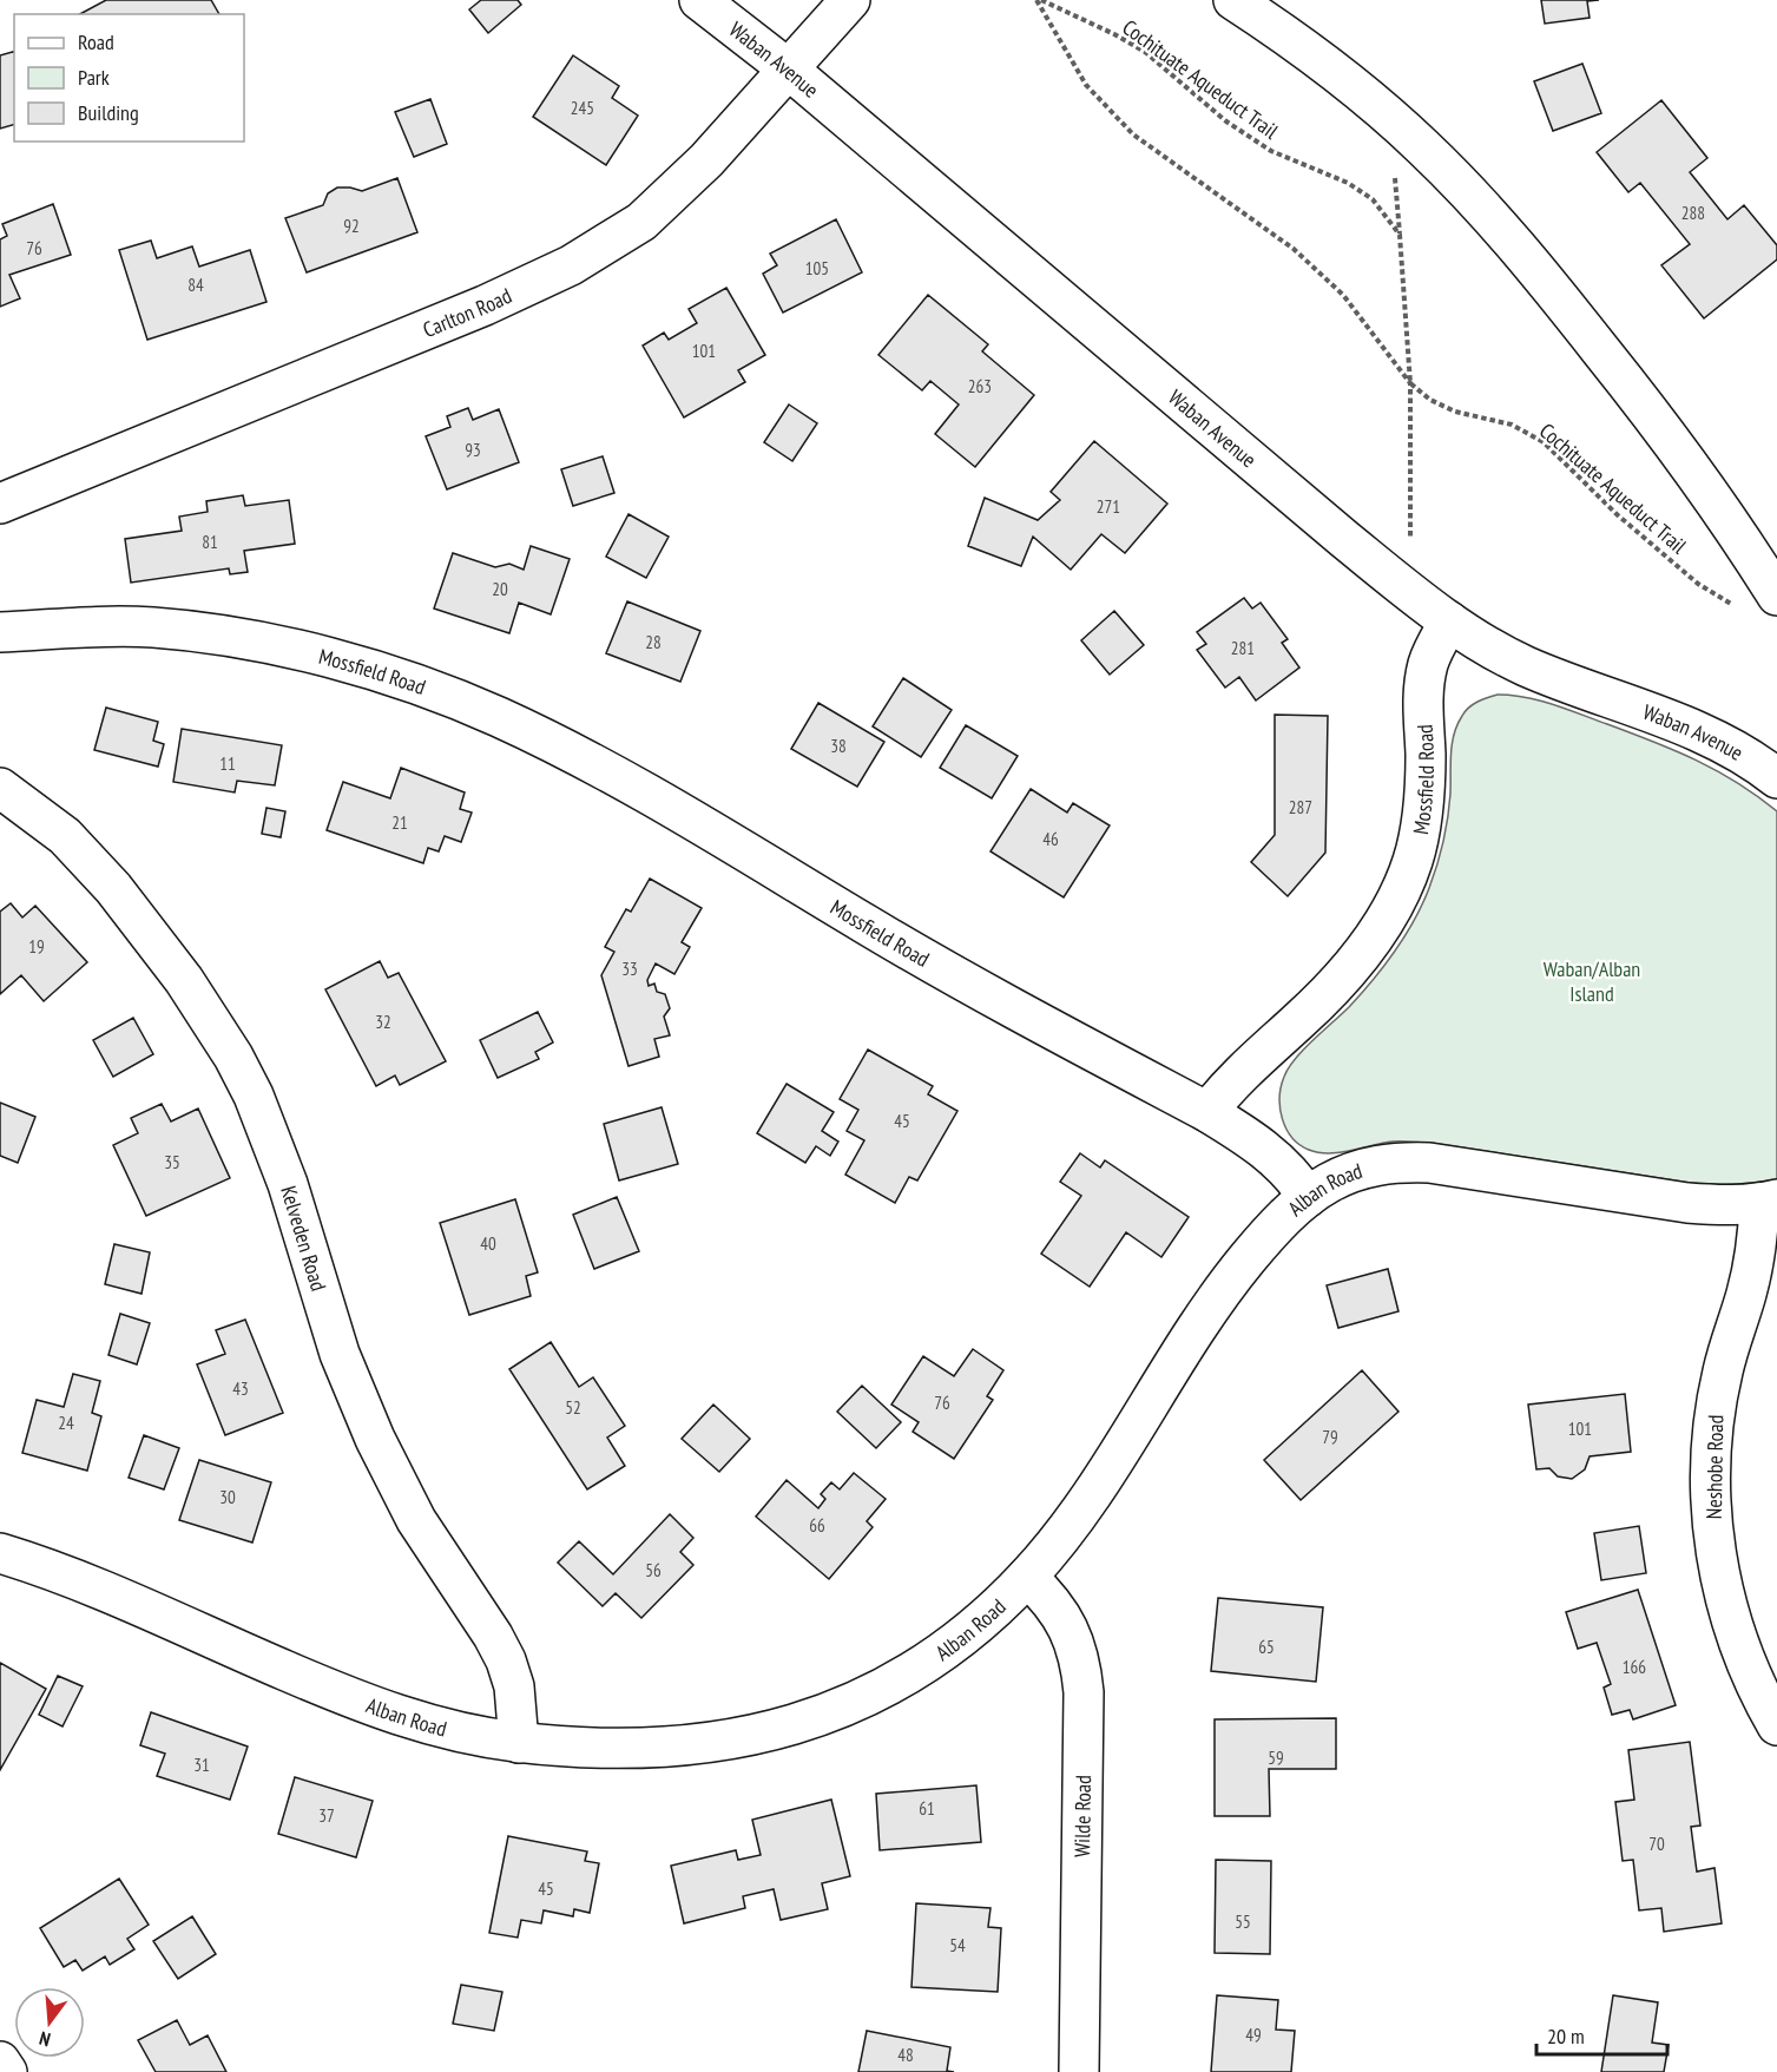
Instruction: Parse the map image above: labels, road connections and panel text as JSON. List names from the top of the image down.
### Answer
{
  "streets": {
    "street": [
      "Waban Avenue",
      "Carlton Road",
      "Mossfield Road",
      "Alban Road",
      "Kelveden Road",
      "Neshobe Road",
      "Wilde Road"
    ],
    "path": ["Cochituate Aqueduct Trail"]
  },
  "crossings": [
    ["Waban Avenue", "Carlton Road"],
    ["Waban Avenue", "Mossfield Road"],
    ["Alban Road", "Kelveden Road"],
    ["Alban Road", "Neshobe Road"],
    ["Alban Road", "Wilde Road"]
  ],
  "parks": ["Waban/Alban Island"],
  "house_numbers": [
    "245",
    "288",
    "92",
    "76",
    "105",
    "84",
    "101",
    "263",
    "93",
    "271",
    "81",
    "20",
    "28",
    "281",
    "38",
    "11",
    "287",
    "21",
    "46",
    "19",
    "33",
    "32",
    "45",
    "35",
    "40",
    "43",
    "76",
    "52",
    "24",
    "101",
    "79",
    "30",
    "66",
    "56",
    "65",
    "166",
    "59",
    "31",
    "61",
    "37",
    "70",
    "45",
    "55",
    "54",
    "49",
    "48"
  ],
  "legend": ["Road", "Park", "Building"],
  "scale_bar": "20 m",
  "north": "bottom"
}
